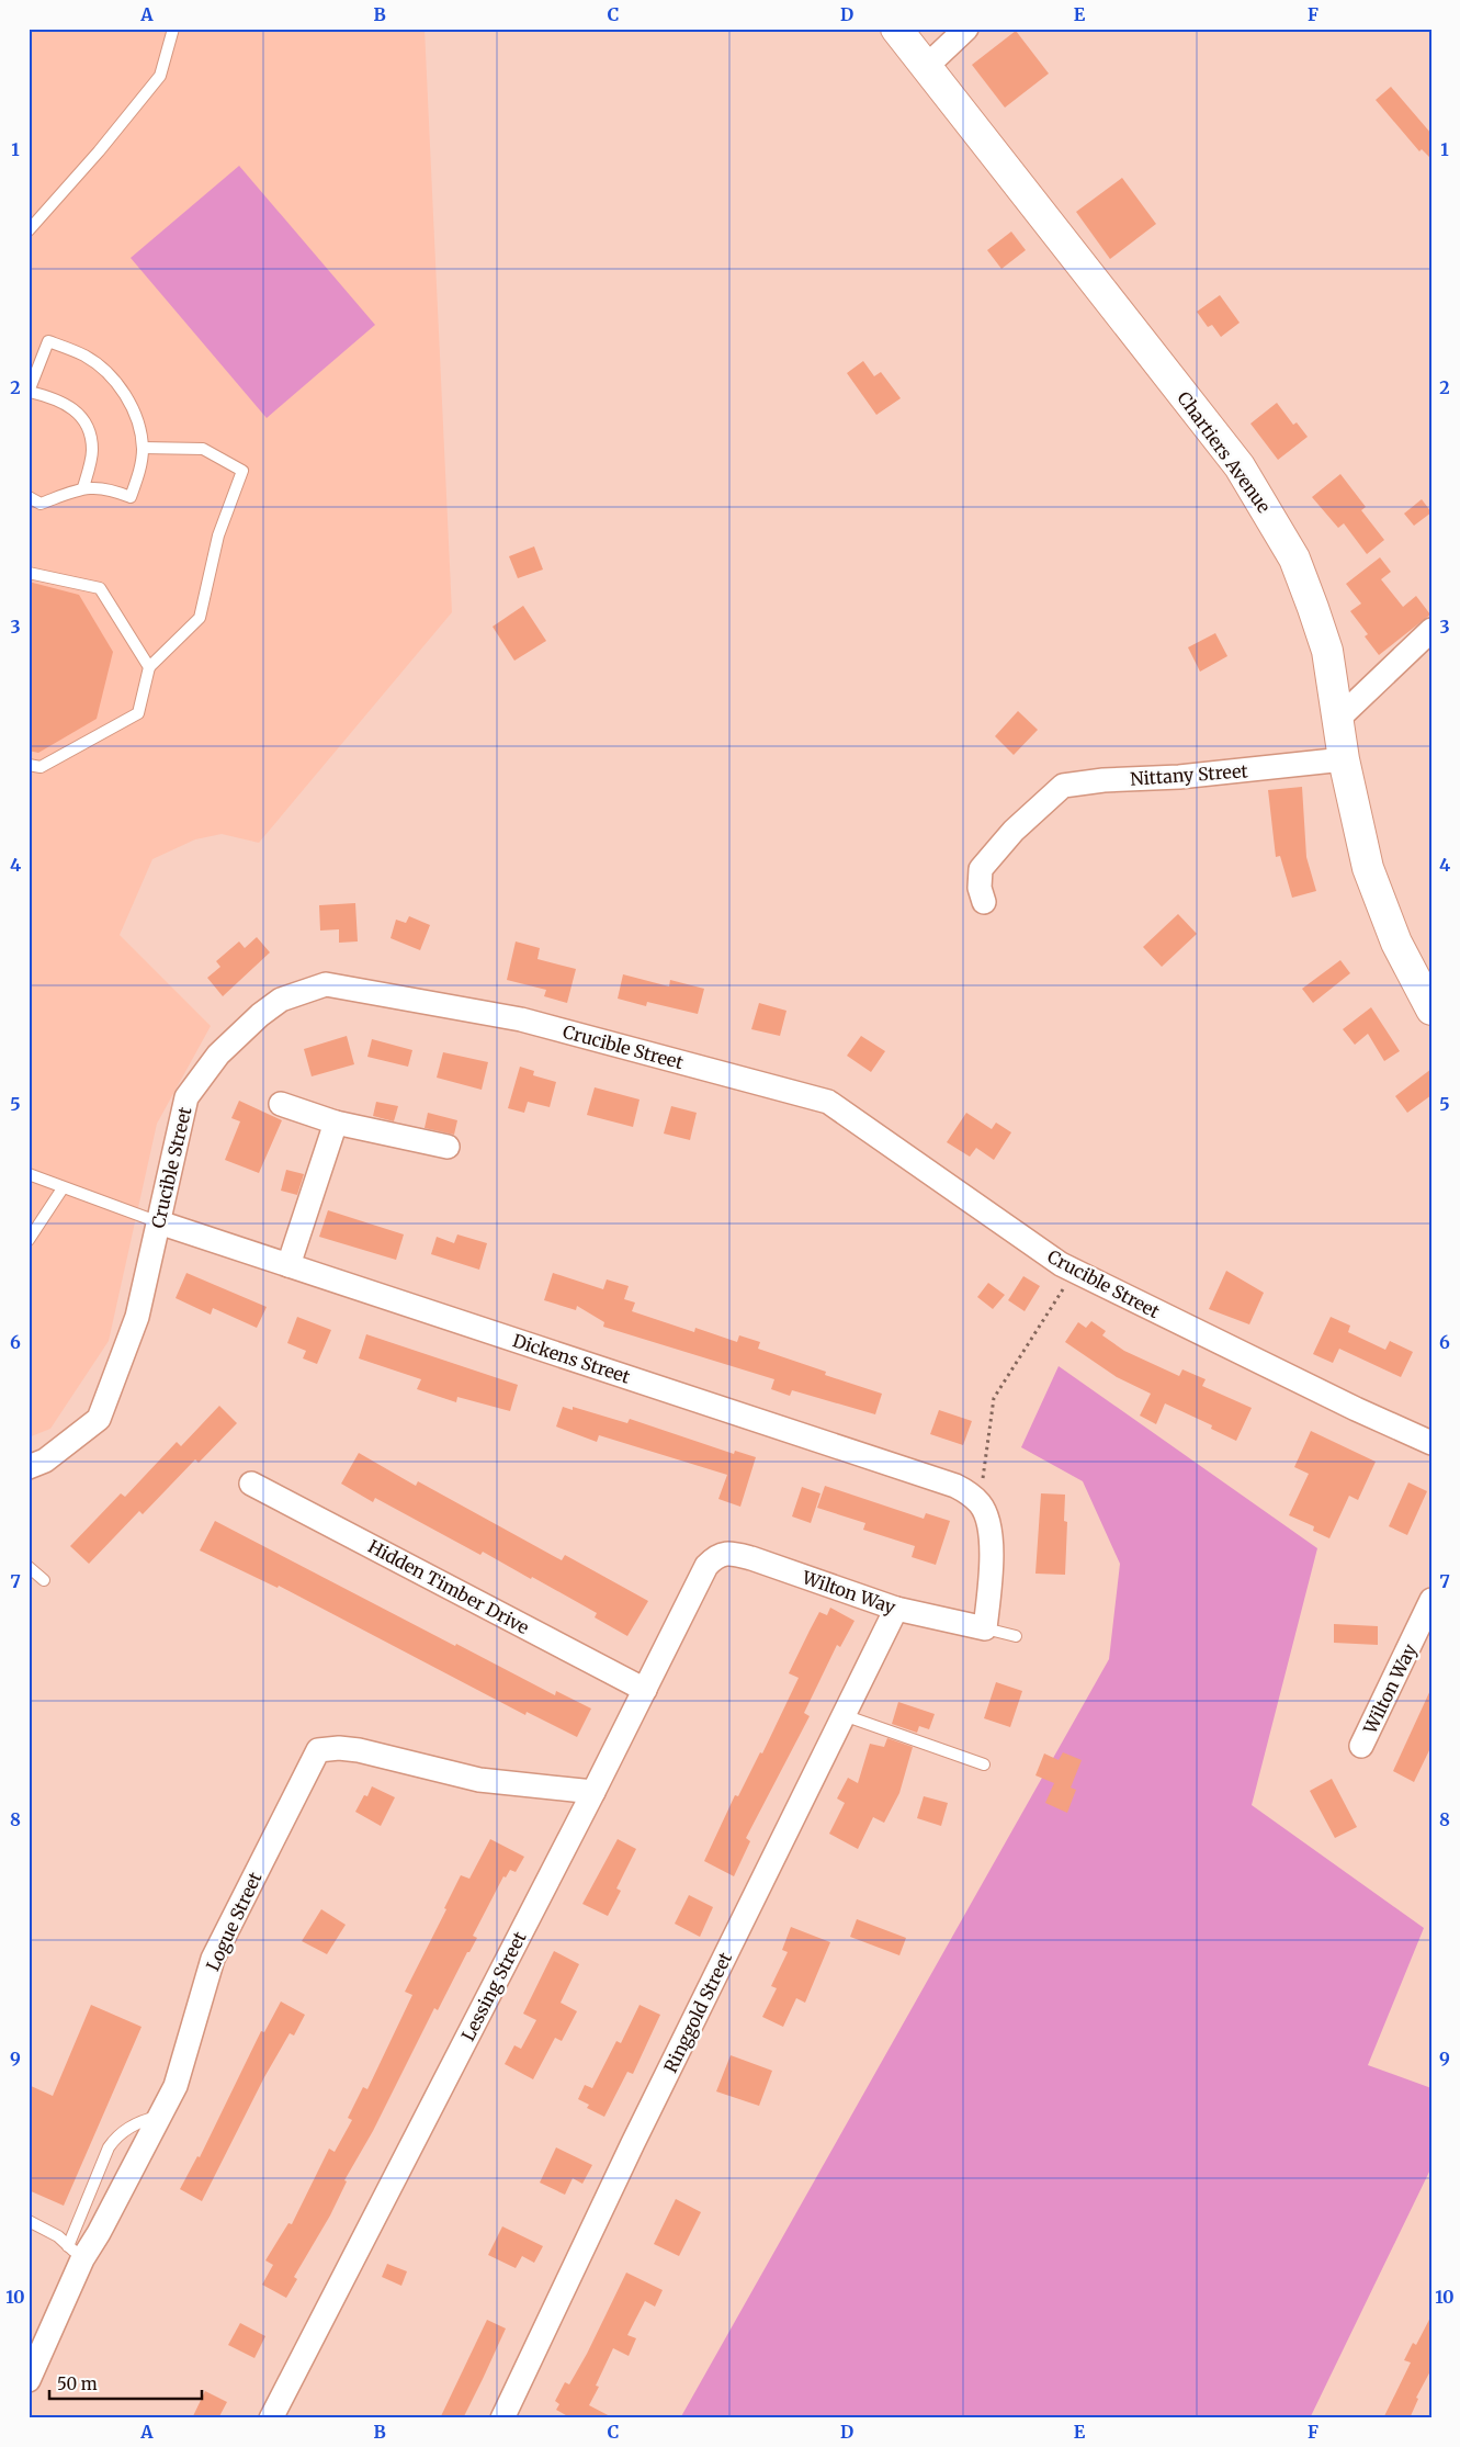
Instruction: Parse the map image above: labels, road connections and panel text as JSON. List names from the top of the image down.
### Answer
{
  "streets": {
    "street": [
      "Chartiers Avenue",
      "Nittany Street",
      "Crucible Street",
      "Dickens Street",
      "Hidden Timber Drive",
      "Wilton Way",
      "Logue Street",
      "Lessing Street",
      "Ringgold Street"
    ]
  },
  "crossings": [
    ["Chartiers Avenue", "Nittany Street"],
    ["Crucible Street", "Dickens Street"],
    ["Hidden Timber Drive", "Lessing Street"],
    ["Wilton Way", "Lessing Street"],
    ["Wilton Way", "Ringgold Street"],
    ["Logue Street", "Lessing Street"]
  ],
  "scale_bar": "50 m",
  "grid": {
    "columns": [
      "A",
      "B",
      "C",
      "D",
      "E",
      "F"
    ],
    "rows": [
      "1",
      "2",
      "3",
      "4",
      "5",
      "6",
      "7",
      "8",
      "9",
      "10"
    ]
  }
}
